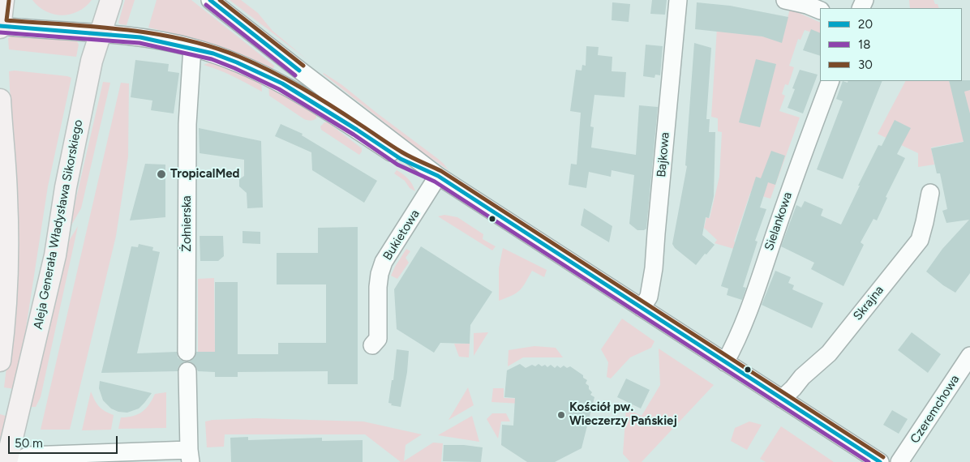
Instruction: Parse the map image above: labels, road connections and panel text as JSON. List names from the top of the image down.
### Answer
{
  "streets": {
    "main road": ["Aleja Generała Władysława Sikorskiego"],
    "street": [
      "Bajkowa",
      "Sielankowa",
      "Żołnierska",
      "Bukietowa",
      "Skrajna",
      "Czeremchowa"
    ]
  },
  "places": ["TropicalMed", "Kościół pw. Wieczerzy Pańskiej"],
  "lines": ["transit line 20", "transit line 30", "transit line 18"],
  "legend": ["20", "18", "30"],
  "scale_bar": "50 m"
}
